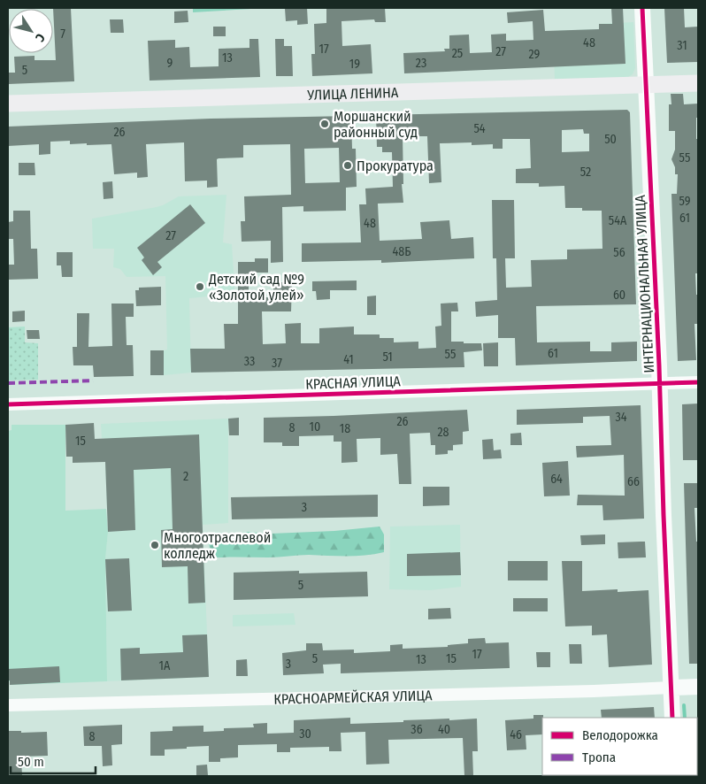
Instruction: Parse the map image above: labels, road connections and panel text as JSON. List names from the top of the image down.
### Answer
{
  "streets": {
    "main road": ["УЛИЦА ЛЕНИНА"],
    "street": ["ИНТЕРНАЦИОНАЛЬНАЯ УЛИЦА", "КРАСНАЯ УЛИЦА", "КРАСНОАРМЕЙСКАЯ УЛИЦА"]
  },
  "crossings": [
    ["УЛИЦА ЛЕНИНА", "ИНТЕРНАЦИОНАЛЬНАЯ УЛИЦА"],
    ["ИНТЕРНАЦИОНАЛЬНАЯ УЛИЦА", "КРАСНАЯ УЛИЦА"],
    ["ИНТЕРНАЦИОНАЛЬНАЯ УЛИЦА", "КРАСНОАРМЕЙСКАЯ УЛИЦА"]
  ],
  "places": [
    "Моршанский районный суд",
    "Прокуратура",
    "Детский сад №9 «Золотой улей»",
    "Многоотраслевой колледж"
  ],
  "house_numbers": [
    "7",
    "48",
    "31",
    "17",
    "27",
    "25",
    "29",
    "13",
    "9",
    "23",
    "19",
    "5",
    "54",
    "26",
    "50",
    "55",
    "52",
    "59",
    "61",
    "54А",
    "48",
    "27",
    "48Б",
    "56",
    "60",
    "61",
    "55",
    "51",
    "41",
    "33",
    "37",
    "34",
    "26",
    "10",
    "8",
    "18",
    "28",
    "15",
    "2",
    "64",
    "66",
    "3",
    "5",
    "17",
    "5",
    "15",
    "13",
    "3",
    "1А",
    "36",
    "40",
    "30",
    "46",
    "8"
  ],
  "legend": ["Велодорожка", "Тропа"],
  "scale_bar": "50 m",
  "north": "bottom right"
}
